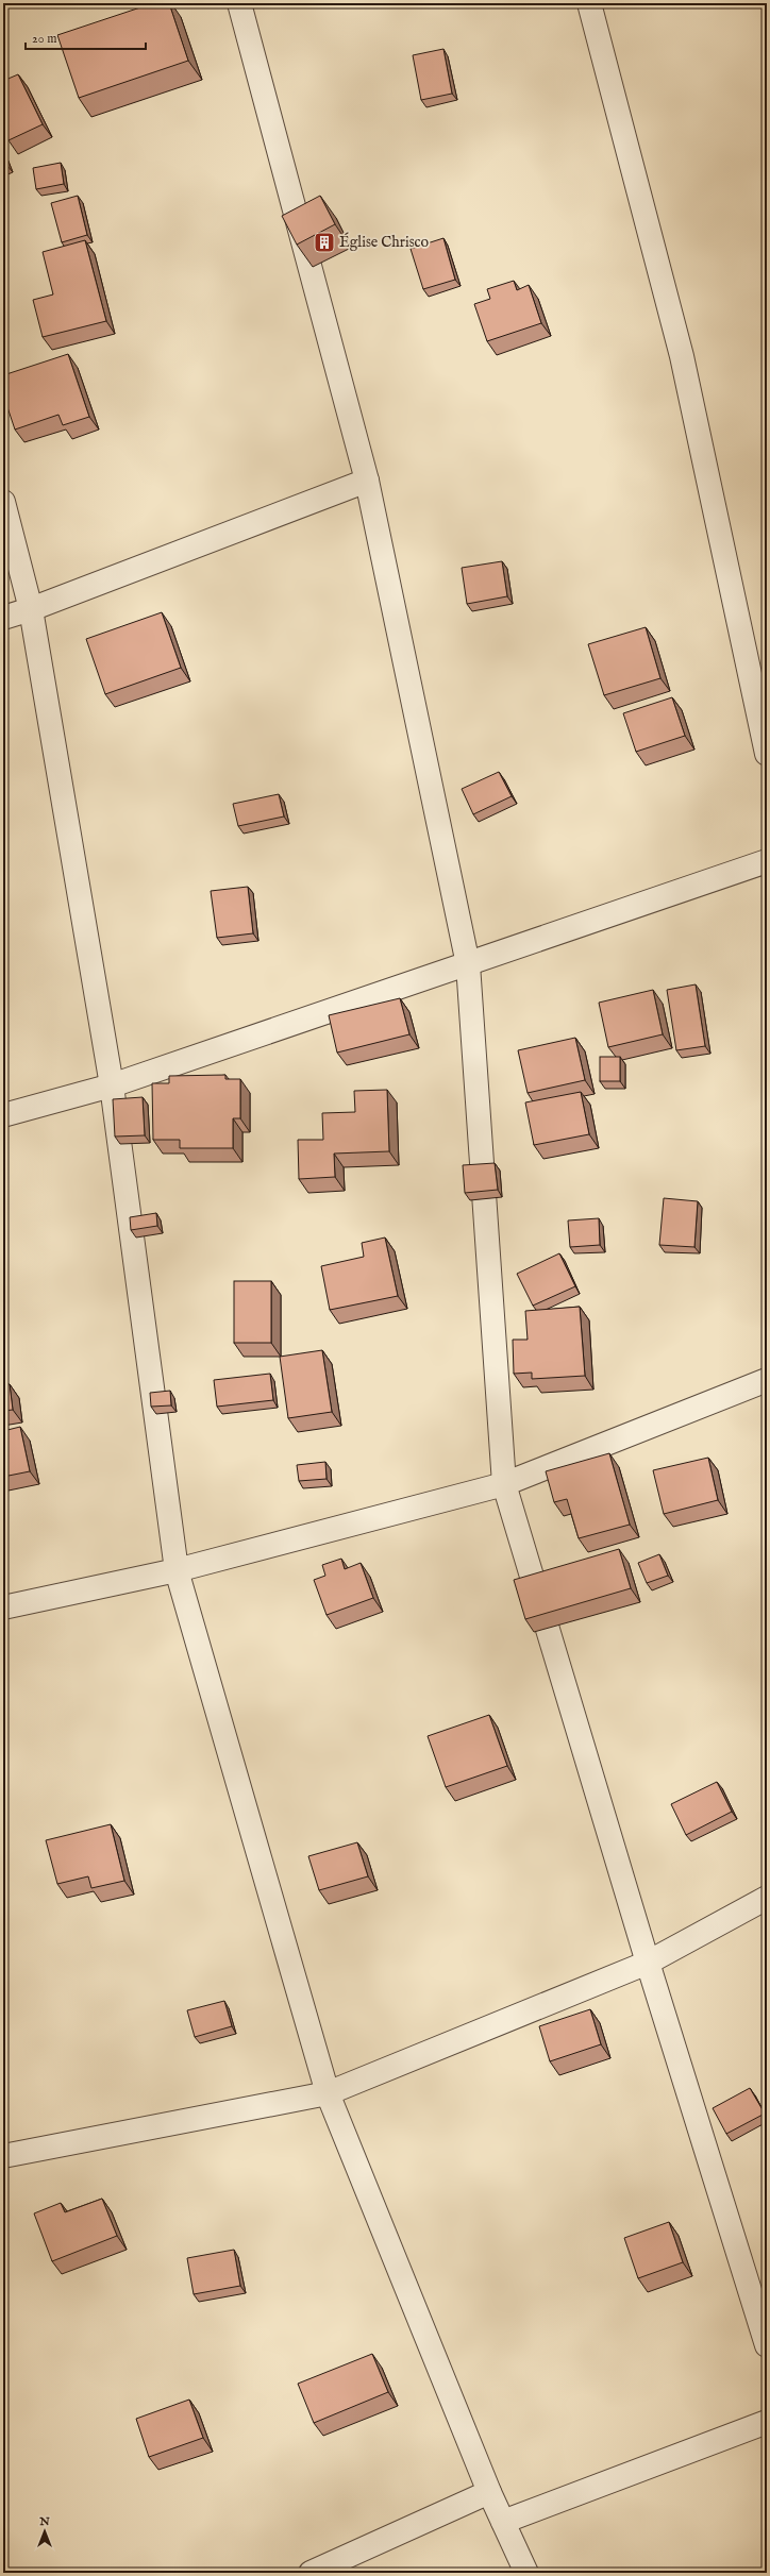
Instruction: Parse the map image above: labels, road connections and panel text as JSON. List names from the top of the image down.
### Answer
{
  "places": {
    "building": ["Église Chrisco"]
  },
  "scale_bar": "20 m",
  "north": "top"
}
